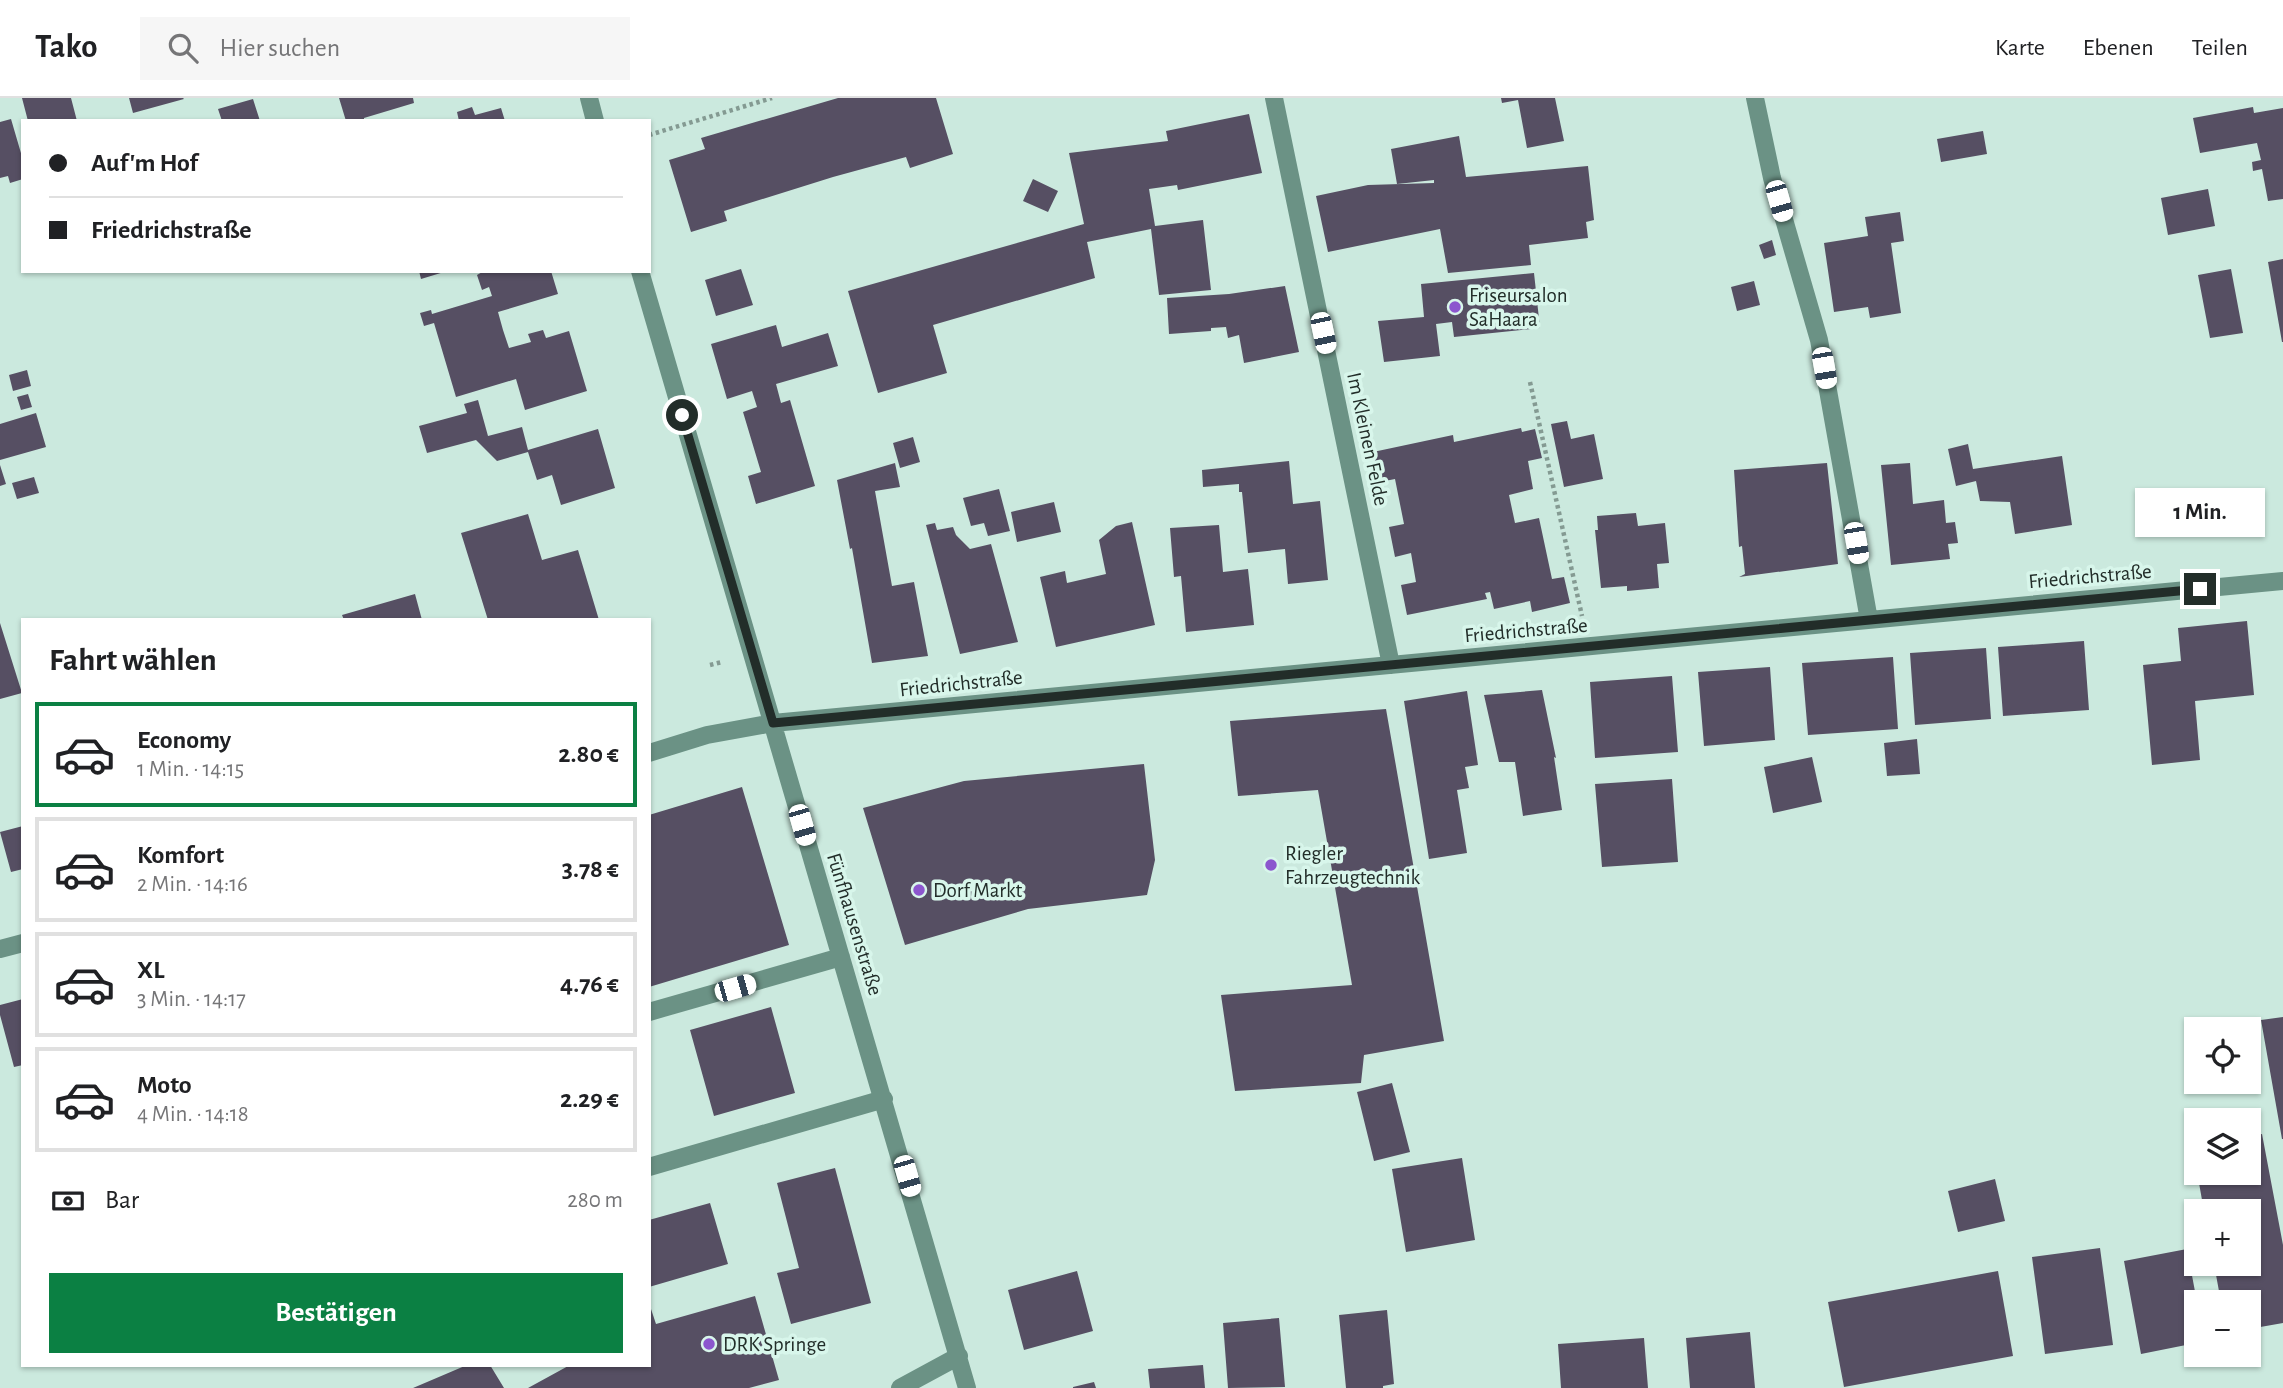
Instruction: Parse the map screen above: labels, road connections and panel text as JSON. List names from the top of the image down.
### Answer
{
  "streets": {
    "street": ["Im Kleinen Felde", "Friedrichstraße", "Fünfhausenstraße"]
  },
  "crossings": [
    ["Im Kleinen Felde", "Friedrichstraße"],
    ["Friedrichstraße", "Fünfhausenstraße"]
  ],
  "places": [
    "Friseursalon SaHaara",
    "Riegler Fahrzeugtechnik",
    "Dorf Markt",
    "DRK Springe"
  ],
  "page": {
    "header": "Tako",
    "search": "Hier suchen",
    "nav": ["Karte", "Ebenen", "Teilen"],
    "banner": ["Auf'm Hof", "Friedrichstraße"],
    "bubble": "1 Min.",
    "heading": "Fahrt wählen",
    "list": [
      {
        "name": "Economy",
        "note": "1 Min. · 14:15",
        "value": "2.80 €"
      },
      {
        "name": "Komfort",
        "note": "2 Min. · 14:16",
        "value": "3.78 €"
      },
      {
        "name": "XL",
        "note": "3 Min. · 14:17",
        "value": "4.76 €"
      },
      {
        "name": "Moto",
        "note": "4 Min. · 14:18",
        "value": "2.29 €"
      }
    ],
    "map_buttons": ["+", "−"],
    "pay": ["Bar", "280 m"],
    "buttons": "Bestätigen"
  }
}
